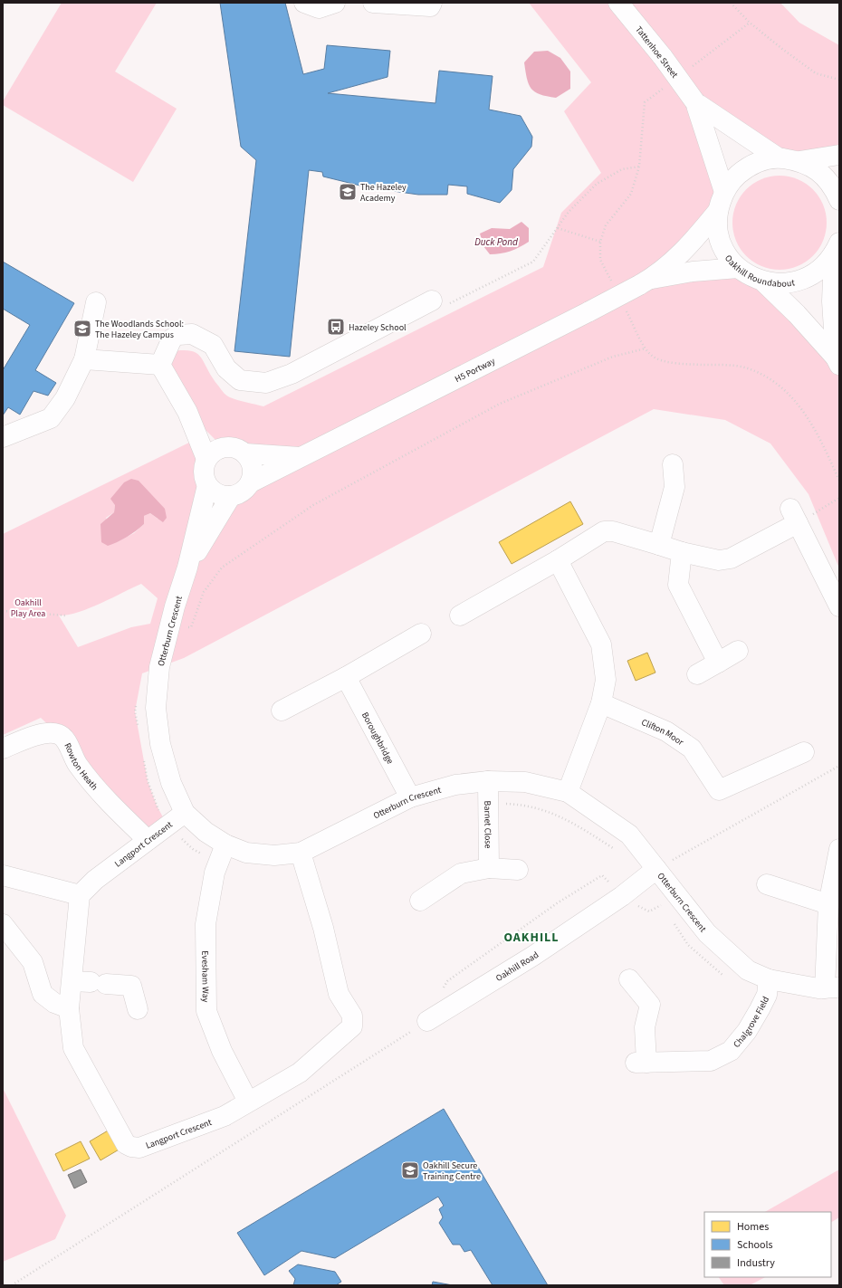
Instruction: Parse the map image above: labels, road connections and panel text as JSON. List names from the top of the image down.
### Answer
{
  "streets": {
    "street": [
      "Tattenhoe Street",
      "Oakhill Roundabout",
      "H5 Portway",
      "Otterburn Crescent",
      "Clifton Moor",
      "Boroughbridge",
      "Rowton Heath",
      "Barnet Close",
      "Langport Crescent",
      "Oakhill Road",
      "Evesham Way",
      "Chalgrove Field"
    ]
  },
  "crossings": [
    ["Tattenhoe Street", "Oakhill Roundabout"],
    ["Oakhill Roundabout", "H5 Portway"],
    ["H5 Portway", "Otterburn Crescent"],
    ["Otterburn Crescent", "Boroughbridge"],
    ["Otterburn Crescent", "Barnet Close"],
    ["Otterburn Crescent", "Langport Crescent"],
    ["Otterburn Crescent", "Oakhill Road"],
    ["Otterburn Crescent", "Evesham Way"],
    ["Otterburn Crescent", "Chalgrove Field"],
    ["Rowton Heath", "Langport Crescent"],
    ["Langport Crescent", "Evesham Way"]
  ],
  "districts": ["OAKHILL"],
  "water": ["Duck Pond"],
  "parks": ["Oakhill Play Area"],
  "places": {
    "school or university": ["The Hazeley Academy", "The Woodlands School: The Hazeley Campus", "Oakhill Secure Training Centre"],
    "bus stop": ["Hazeley School"]
  },
  "legend": ["Homes", "Schools", "Industry"]
}
